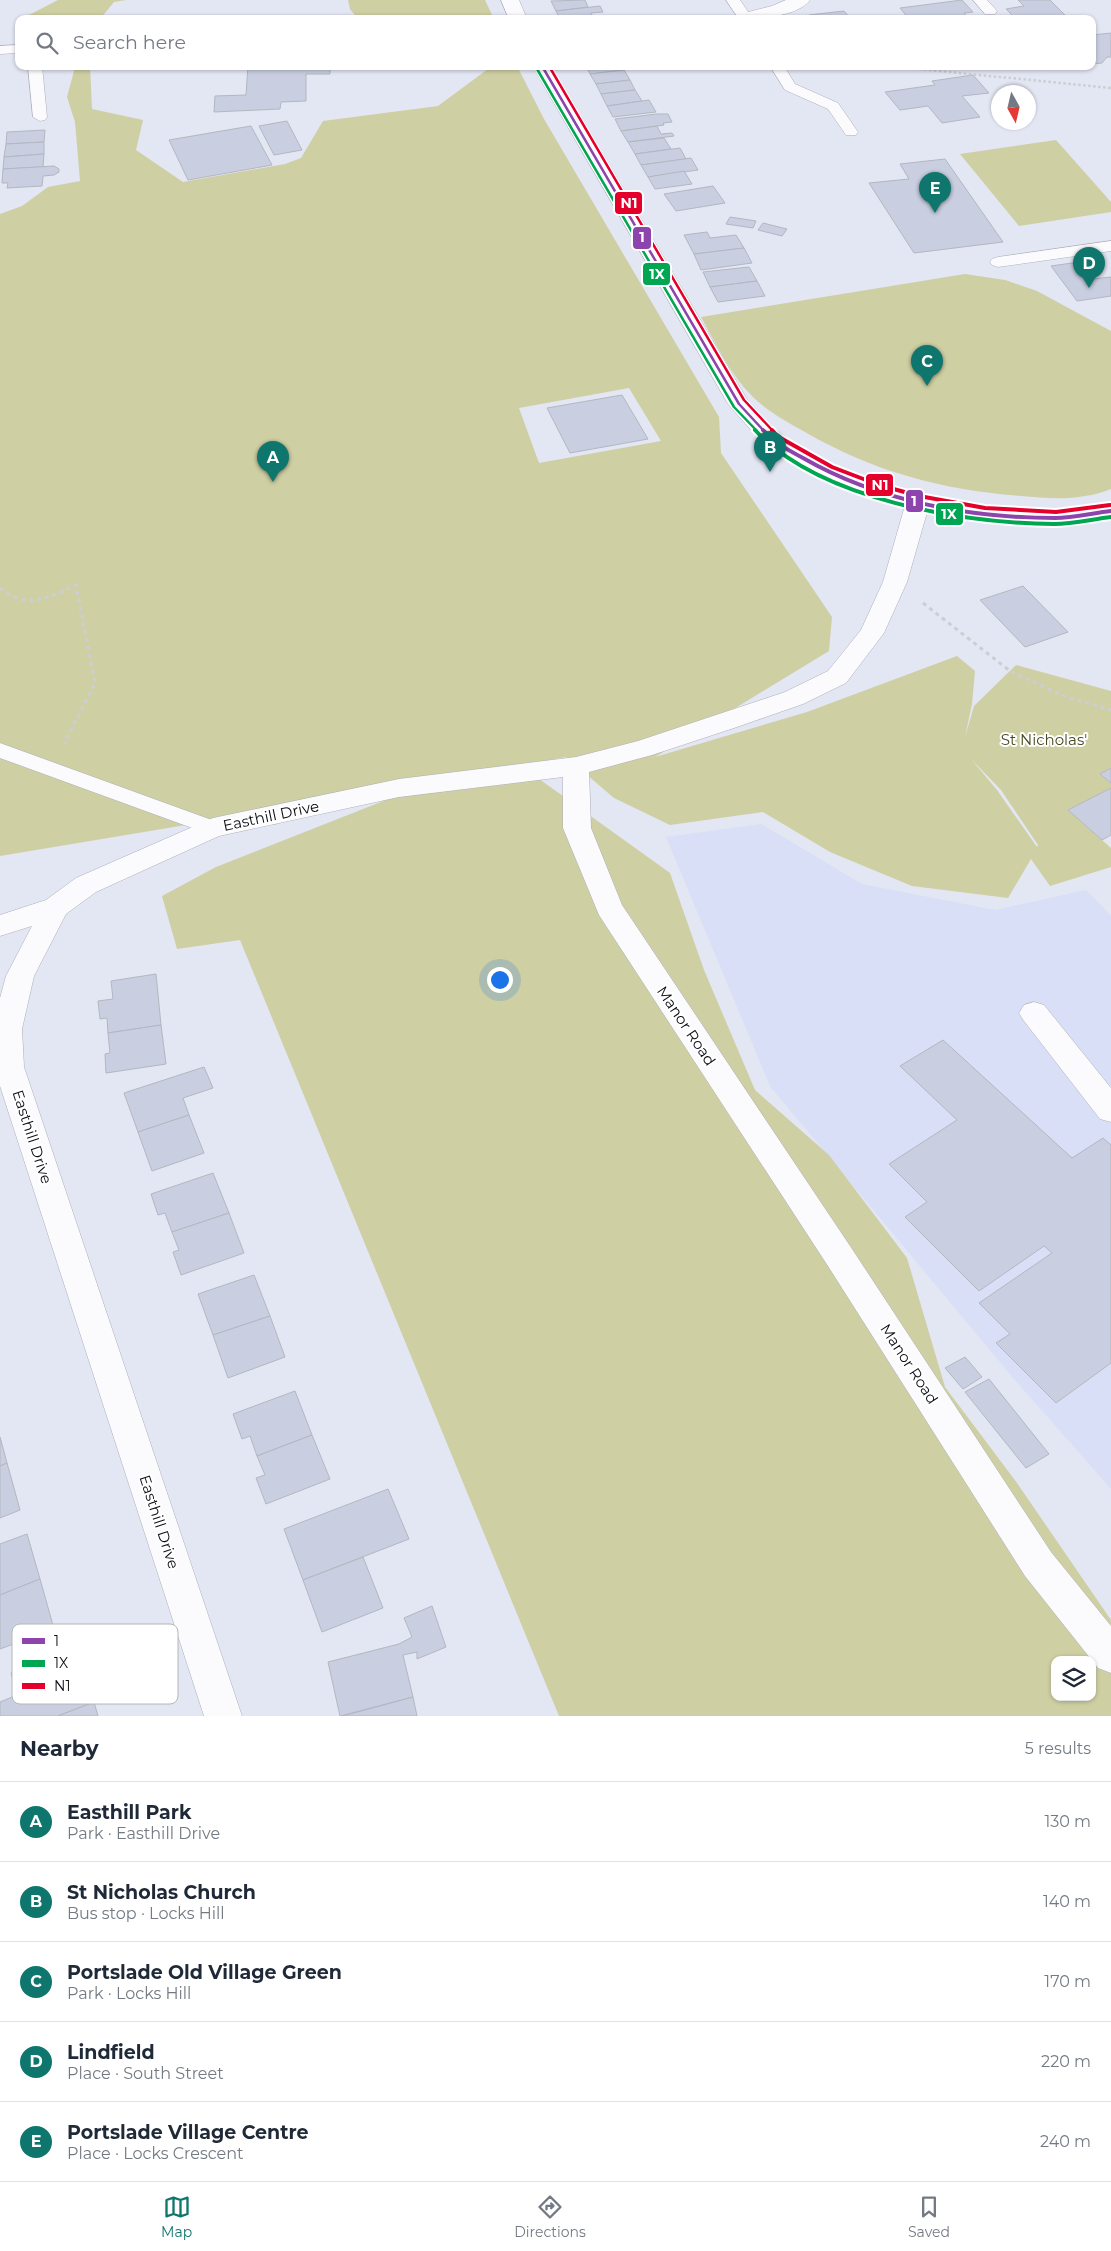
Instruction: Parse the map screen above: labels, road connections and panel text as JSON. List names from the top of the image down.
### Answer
{
  "streets": {
    "street": ["Easthill Drive", "Manor Road"]
  },
  "crossings": [
    ["Easthill Drive", "Manor Road"]
  ],
  "parks": ["St Nicholas'"],
  "lines": ["transit line 1", "transit line 1X", "transit line N1"],
  "legend": ["1", "1X", "N1"],
  "north": "bottom",
  "page": {
    "search": "Search here",
    "pins": [
      "E",
      "D",
      "C",
      "B",
      "A"
    ],
    "heading": ["Nearby", "5 results"],
    "list": [
      {
        "mark": "A",
        "name": "Easthill Park",
        "note": "Park · Easthill Drive",
        "value": "130 m"
      },
      {
        "mark": "B",
        "name": "St Nicholas Church",
        "note": "Bus stop · Locks Hill",
        "value": "140 m"
      },
      {
        "mark": "C",
        "name": "Portslade Old Village Green",
        "note": "Park · Locks Hill",
        "value": "170 m"
      },
      {
        "mark": "D",
        "name": "Lindfield",
        "note": "Place · South Street",
        "value": "220 m"
      },
      {
        "mark": "E",
        "name": "Portslade Village Centre",
        "note": "Place · Locks Crescent",
        "value": "240 m"
      }
    ],
    "nav": ["Map", "Directions", "Saved"]
  }
}
